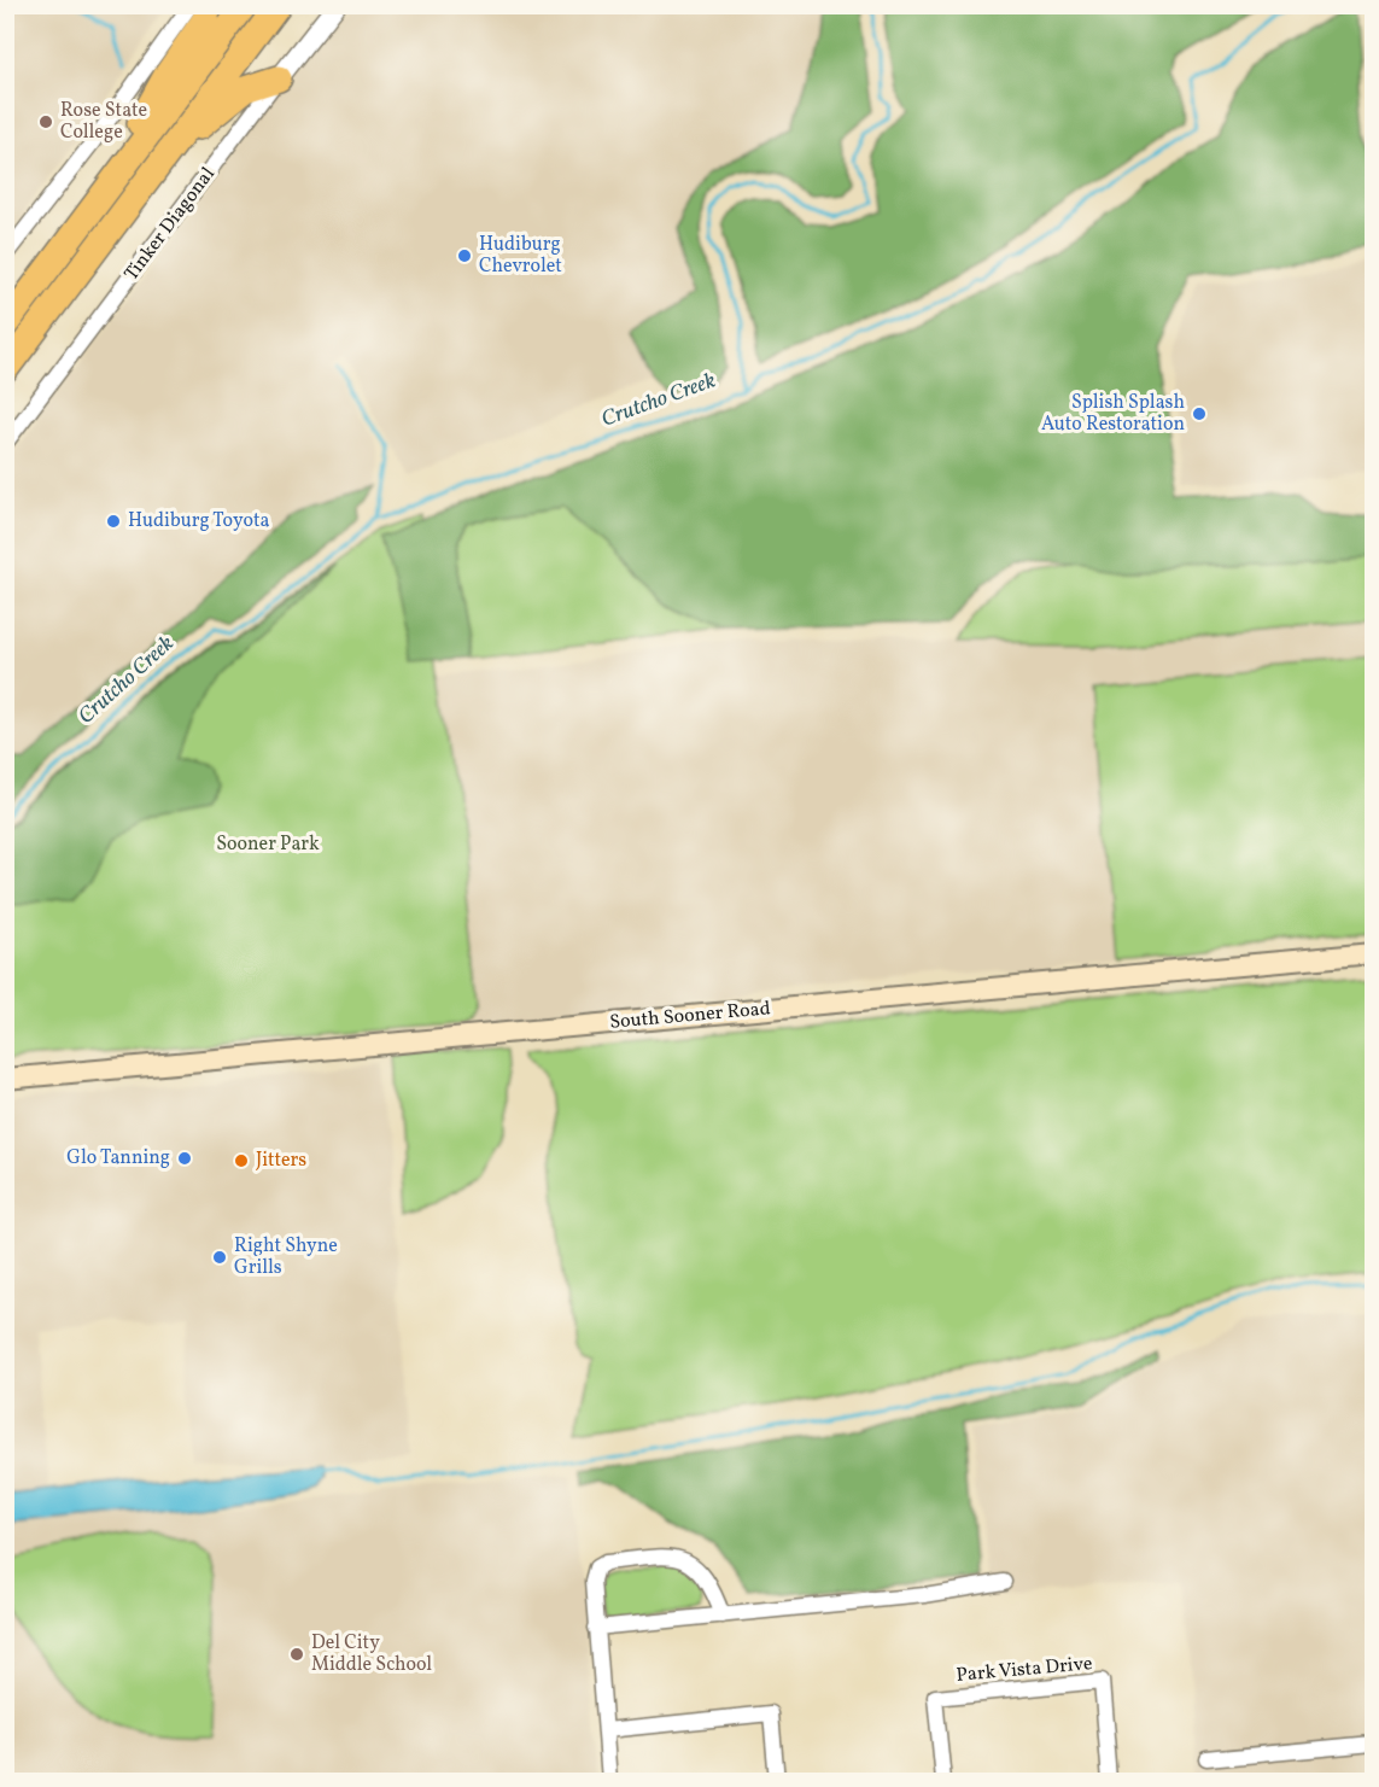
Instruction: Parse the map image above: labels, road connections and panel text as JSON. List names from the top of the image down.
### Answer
{
  "streets": {
    "main road": ["South Sooner Road"],
    "street": ["Tinker Diagonal", "Park Vista Drive"]
  },
  "water": ["Crutcho Creek"],
  "parks": ["Sooner Park"],
  "places": [
    "Rose State College",
    "Hudiburg Chevrolet",
    "Splish Splash Auto Restoration",
    "Hudiburg Toyota",
    "Glo Tanning",
    "Jitters",
    "Right Shyne Grills",
    "Del City Middle School"
  ]
}
